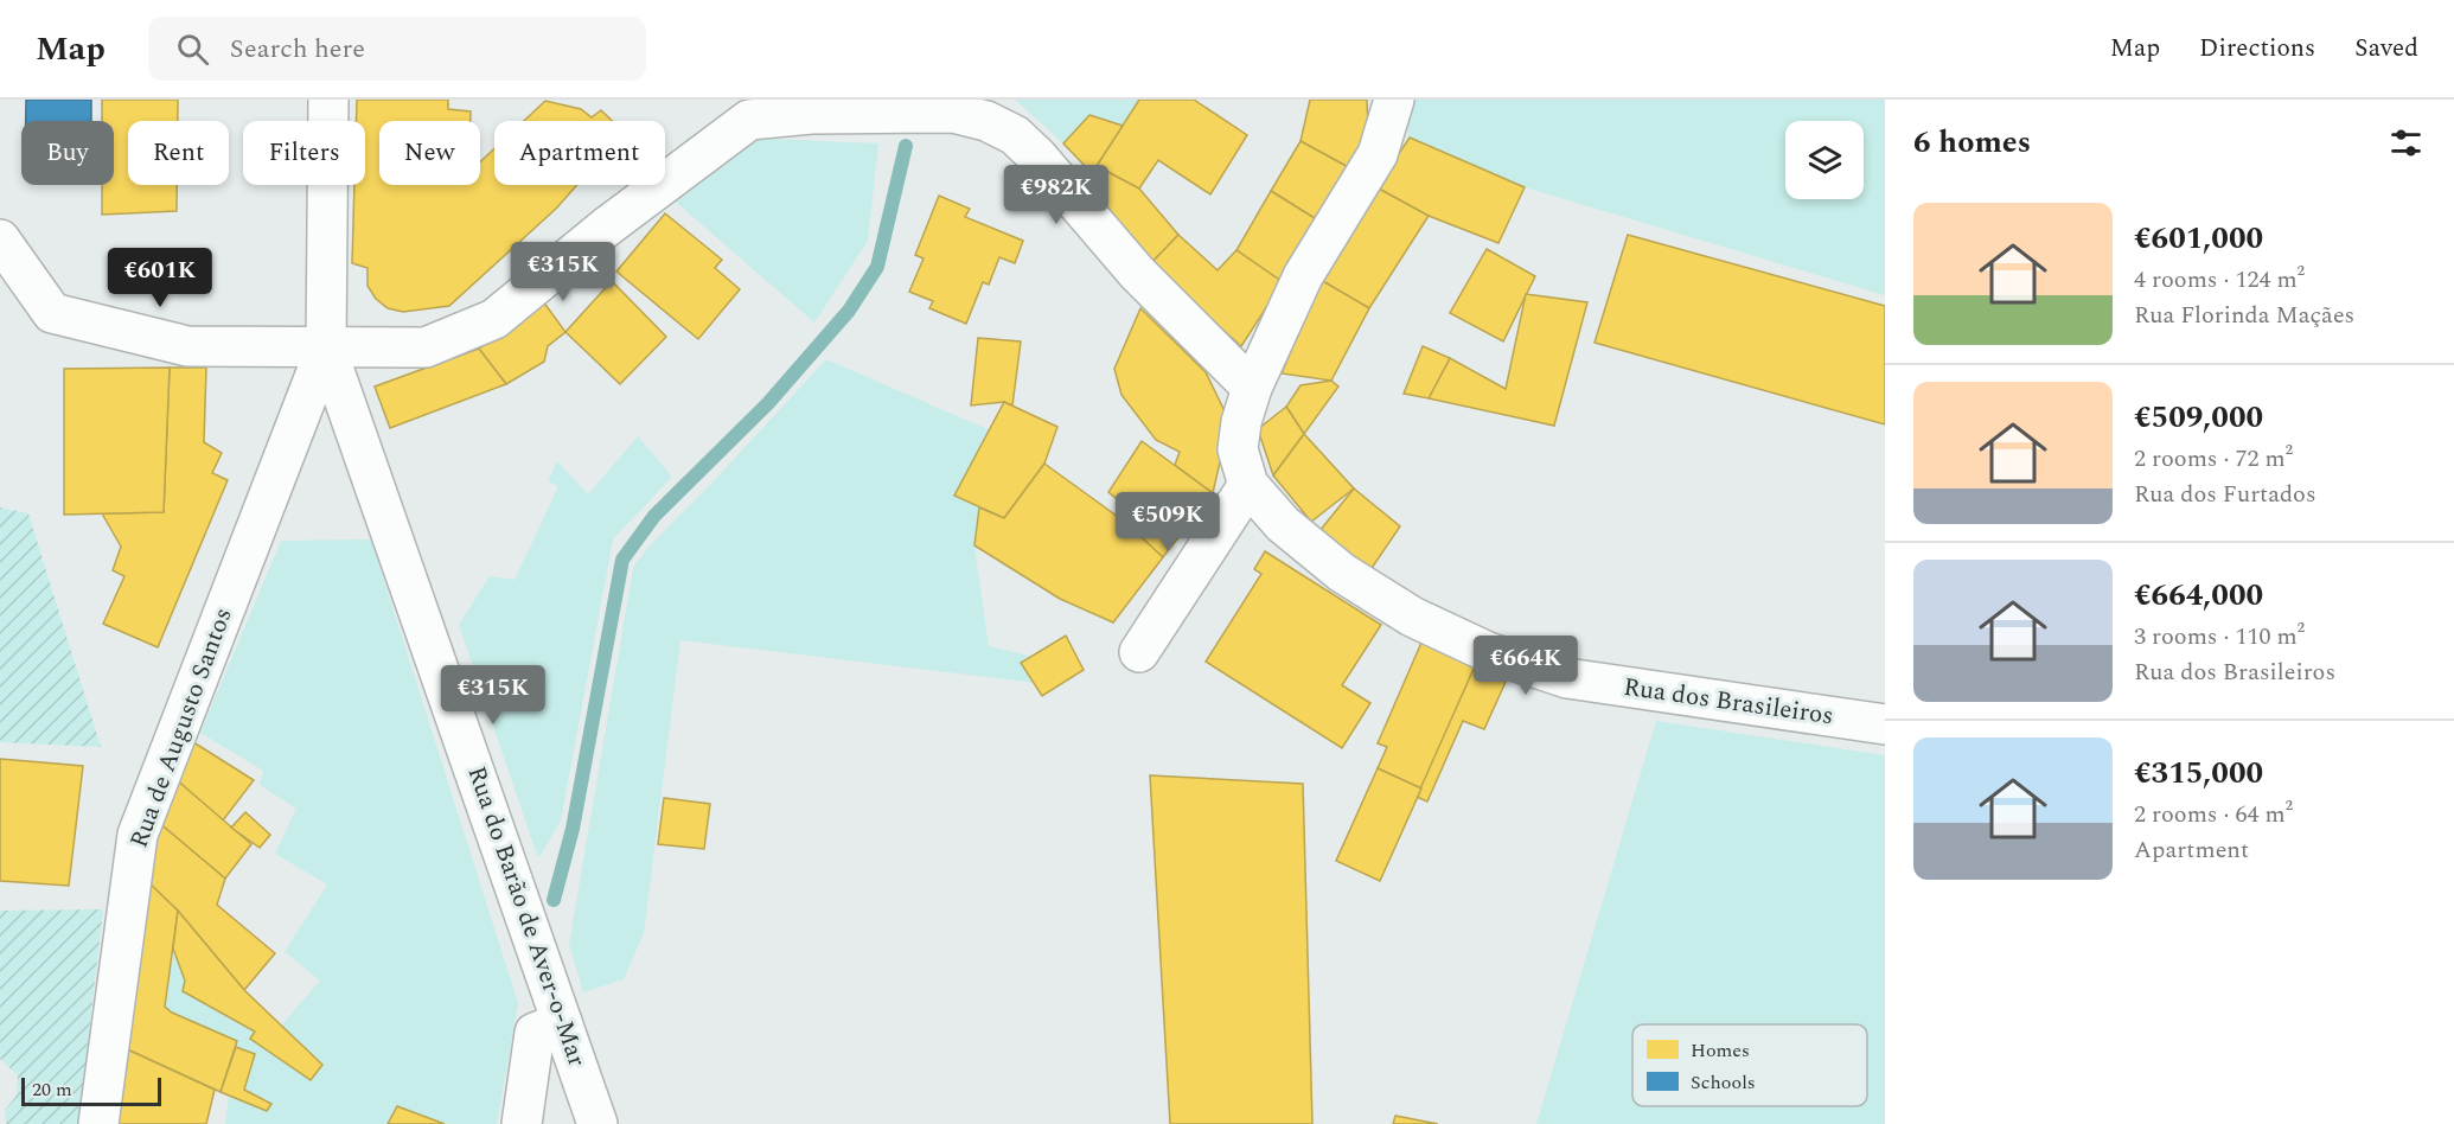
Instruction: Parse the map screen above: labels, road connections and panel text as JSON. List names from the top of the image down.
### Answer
{
  "streets": {
    "street": ["Rua dos Brasileiros", "Rua de Augusto Santos", "Rua do Barão de Aver-o-Mar"]
  },
  "crossings": [
    ["Rua de Augusto Santos", "Rua do Barão de Aver-o-Mar"]
  ],
  "legend": ["Homes", "Schools"],
  "scale_bar": "20 m",
  "page": {
    "header": "Map",
    "search": "Search here",
    "nav": ["Map", "Directions", "Saved"],
    "heading": "6 homes",
    "chip": [
      "Buy",
      "Rent",
      "Filters",
      "New",
      "Apartment"
    ],
    "price": [
      "€982K",
      "€315K",
      "€601K",
      "€509K",
      "€664K",
      "€315K"
    ],
    "list": [
      {
        "name": "€601,000",
        "note": "4 rooms · 124 m² · Rua Florinda Maçães"
      },
      {
        "name": "€509,000",
        "note": "2 rooms · 72 m² · Rua dos Furtados"
      },
      {
        "name": "€664,000",
        "note": "3 rooms · 110 m² · Rua dos Brasileiros"
      },
      {
        "name": "€315,000",
        "note": "2 rooms · 64 m² · Apartment"
      }
    ],
    "scale": "20 m"
  }
}
